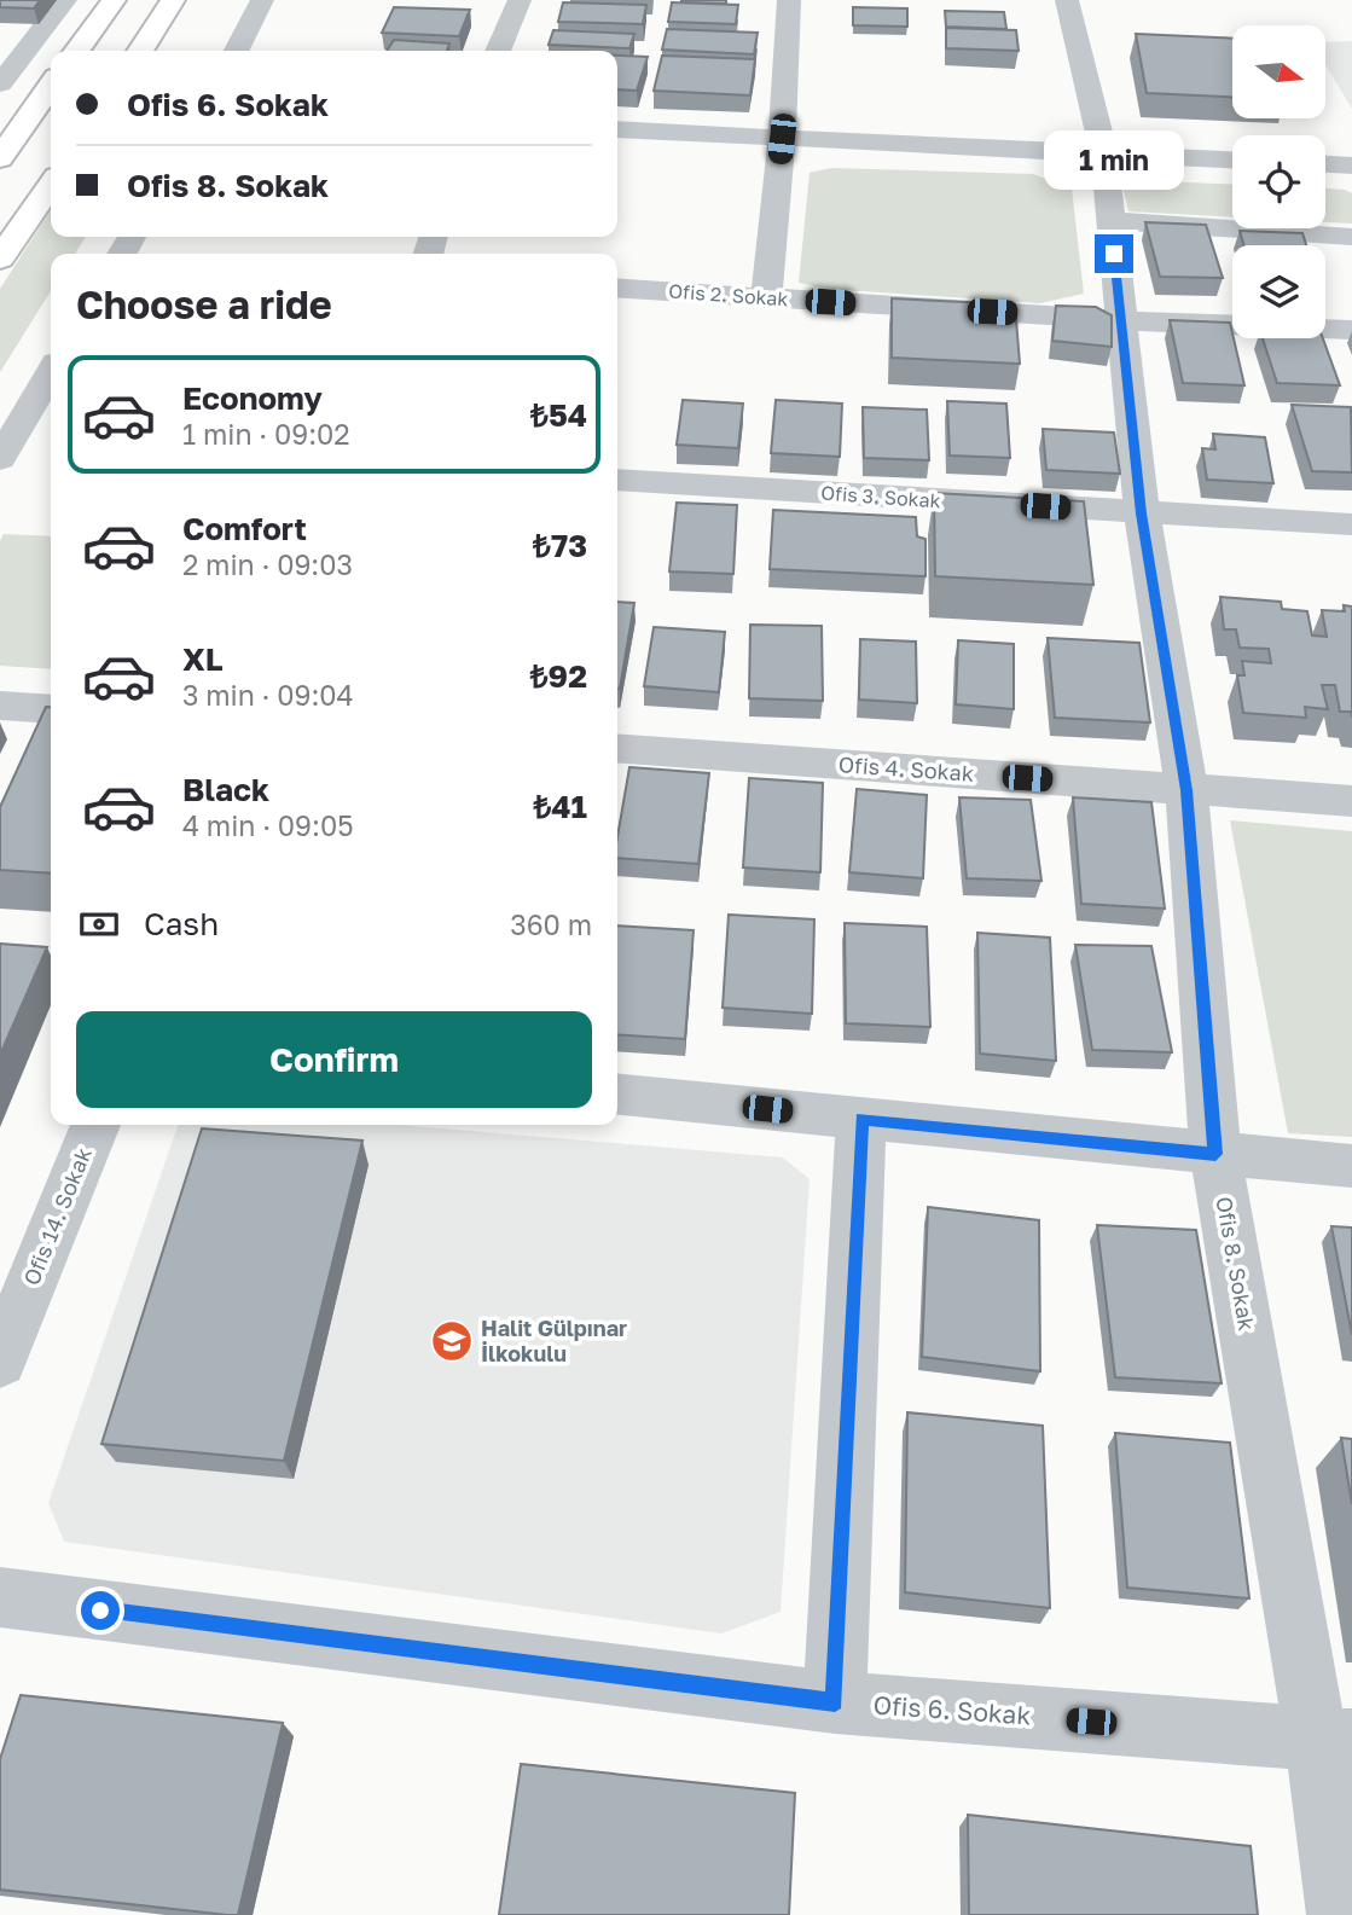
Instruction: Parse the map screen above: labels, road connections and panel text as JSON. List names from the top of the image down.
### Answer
{
  "streets": {
    "street": [
      "Ofis 2. Sokak",
      "Ofis 3. Sokak",
      "Ofis 4. Sokak",
      "Ofis 14. Sokak",
      "Ofis 8. Sokak",
      "Ofis 6. Sokak"
    ]
  },
  "crossings": [
    ["Ofis 2. Sokak", "Ofis 8. Sokak"],
    ["Ofis 3. Sokak", "Ofis 8. Sokak"],
    ["Ofis 4. Sokak", "Ofis 8. Sokak"],
    ["Ofis 8. Sokak", "Ofis 6. Sokak"]
  ],
  "places": {
    "school or university": ["Halit Gülpınar İlkokulu"]
  },
  "north": "right",
  "page": {
    "banner": ["Ofis 6. Sokak", "Ofis 8. Sokak"],
    "bubble": "1 min",
    "heading": "Choose a ride",
    "list": [
      {
        "name": "Economy",
        "note": "1 min · 09:02",
        "value": "₺54"
      },
      {
        "name": "Comfort",
        "note": "2 min · 09:03",
        "value": "₺73"
      },
      {
        "name": "XL",
        "note": "3 min · 09:04",
        "value": "₺92"
      },
      {
        "name": "Black",
        "note": "4 min · 09:05",
        "value": "₺41"
      }
    ],
    "pay": ["Cash", "360 m"],
    "buttons": "Confirm"
  }
}
